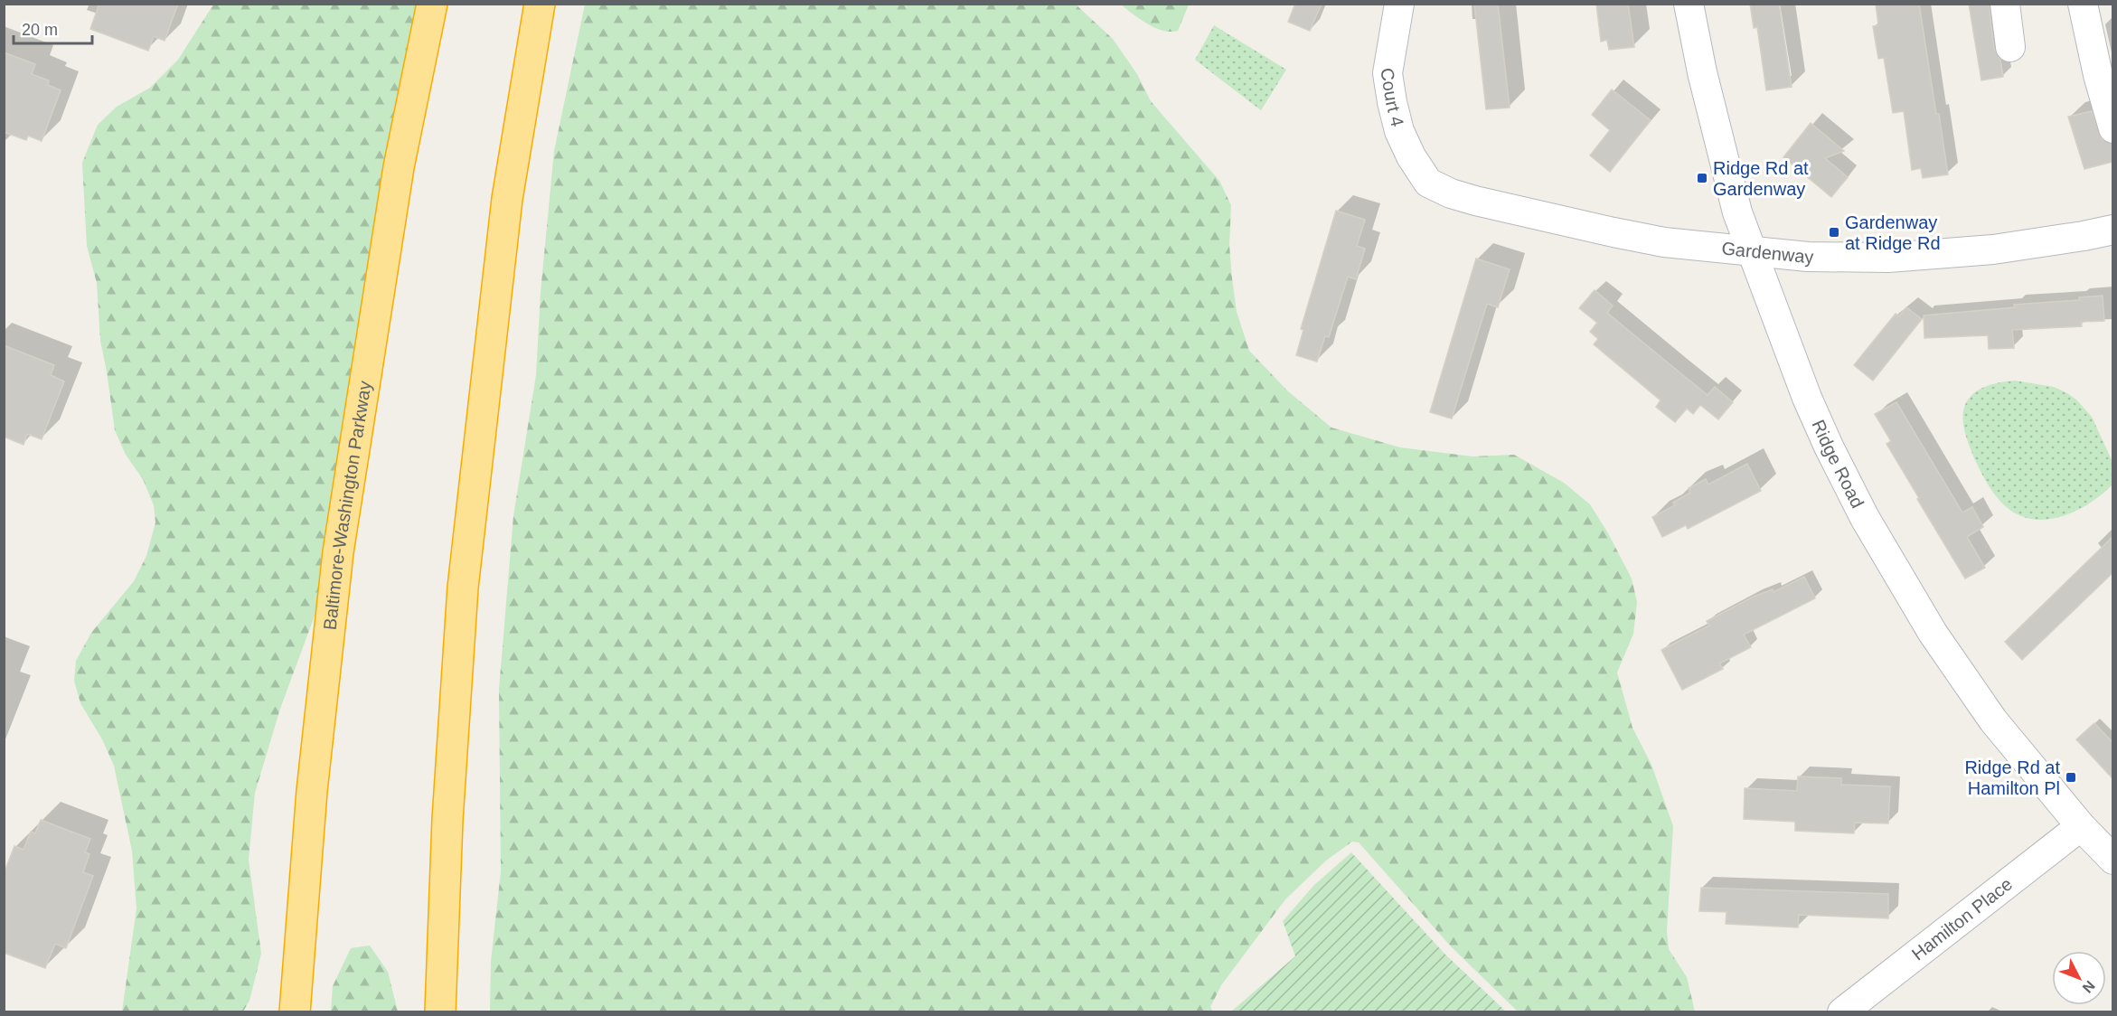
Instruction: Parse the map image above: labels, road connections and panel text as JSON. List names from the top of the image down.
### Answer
{
  "streets": {
    "highway": ["Baltimore-Washington Parkway"],
    "street": [
      "Court 4",
      "Gardenway",
      "Ridge Road",
      "Hamilton Place"
    ]
  },
  "crossings": [
    ["Court 4", "Gardenway"],
    ["Gardenway", "Ridge Road"],
    ["Ridge Road", "Hamilton Place"]
  ],
  "places": {
    "transit": ["Ridge Rd at Gardenway", "Gardenway at Ridge Rd", "Ridge Rd at Hamilton Pl"]
  },
  "scale_bar": "20 m",
  "north": "bottom right"
}
